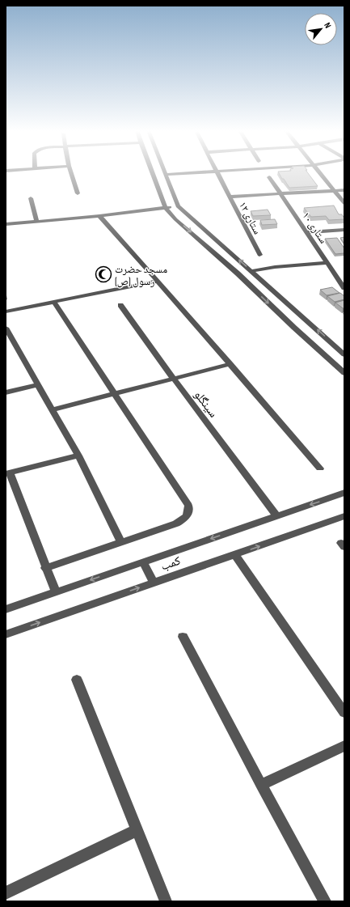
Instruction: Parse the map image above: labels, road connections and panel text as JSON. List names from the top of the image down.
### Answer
{
  "streets": {
    "street": [
      "ستاری ۱۲",
      "ستاری ۱۰",
      "سینگلو",
      "کمب"
    ]
  },
  "crossings": [
    ["سینگلو", "کمب"]
  ],
  "places": {
    "mosque": ["مسجد حضرت رسول (ص)"]
  },
  "north": "top right"
}
